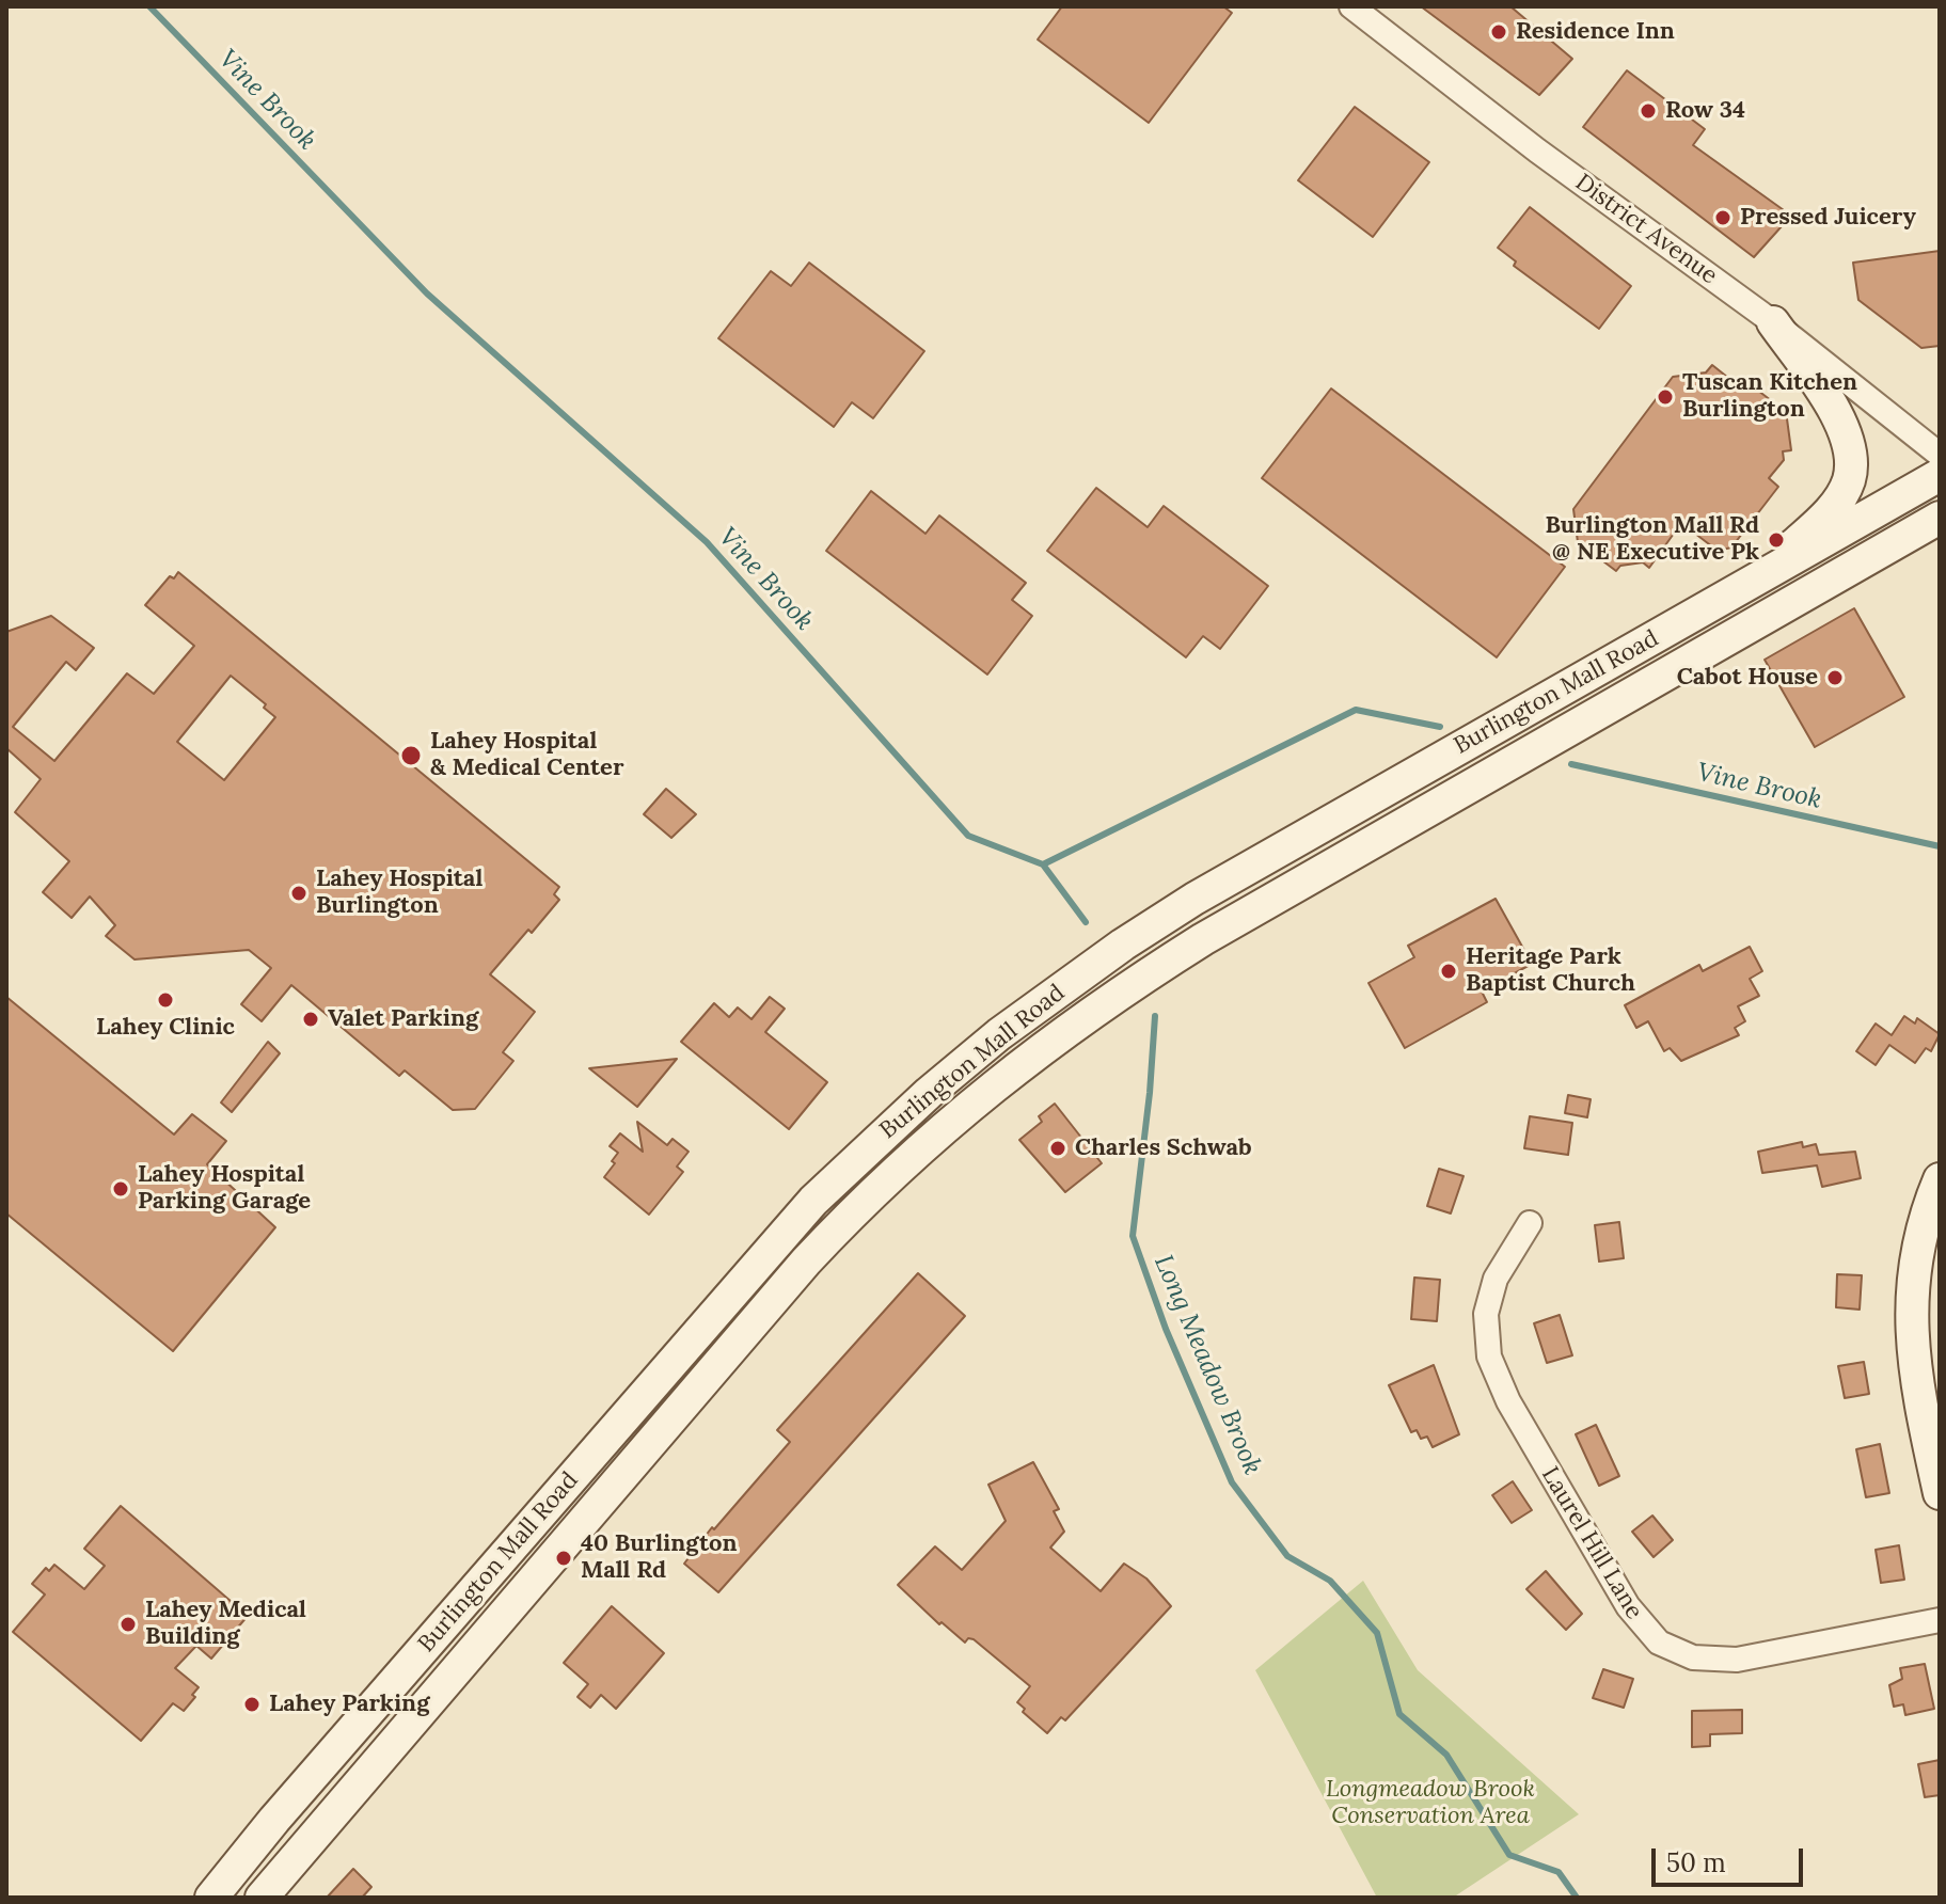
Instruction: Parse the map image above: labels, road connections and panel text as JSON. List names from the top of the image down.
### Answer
{
  "streets": {
    "main road": ["Burlington Mall Road"],
    "street": ["District Avenue", "Laurel Hill Lane"]
  },
  "water": ["Vine Brook", "Long Meadow Brook"],
  "parks": ["Longmeadow Brook Conservation Area"],
  "places": [
    "Residence Inn",
    "Row 34",
    "Pressed Juicery",
    "Tuscan Kitchen Burlington",
    "Burlington Mall Rd @ NE Executive Pk",
    "Cabot House",
    "Lahey Hospital & Medical Center",
    "Lahey Hospital Burlington",
    "Heritage Park Baptist Church",
    "Lahey Clinic",
    "Valet Parking",
    "Charles Schwab",
    "Lahey Hospital Parking Garage",
    "40 Burlington Mall Rd",
    "Lahey Medical Building",
    "Lahey Parking"
  ],
  "scale_bar": "50 m"
}
